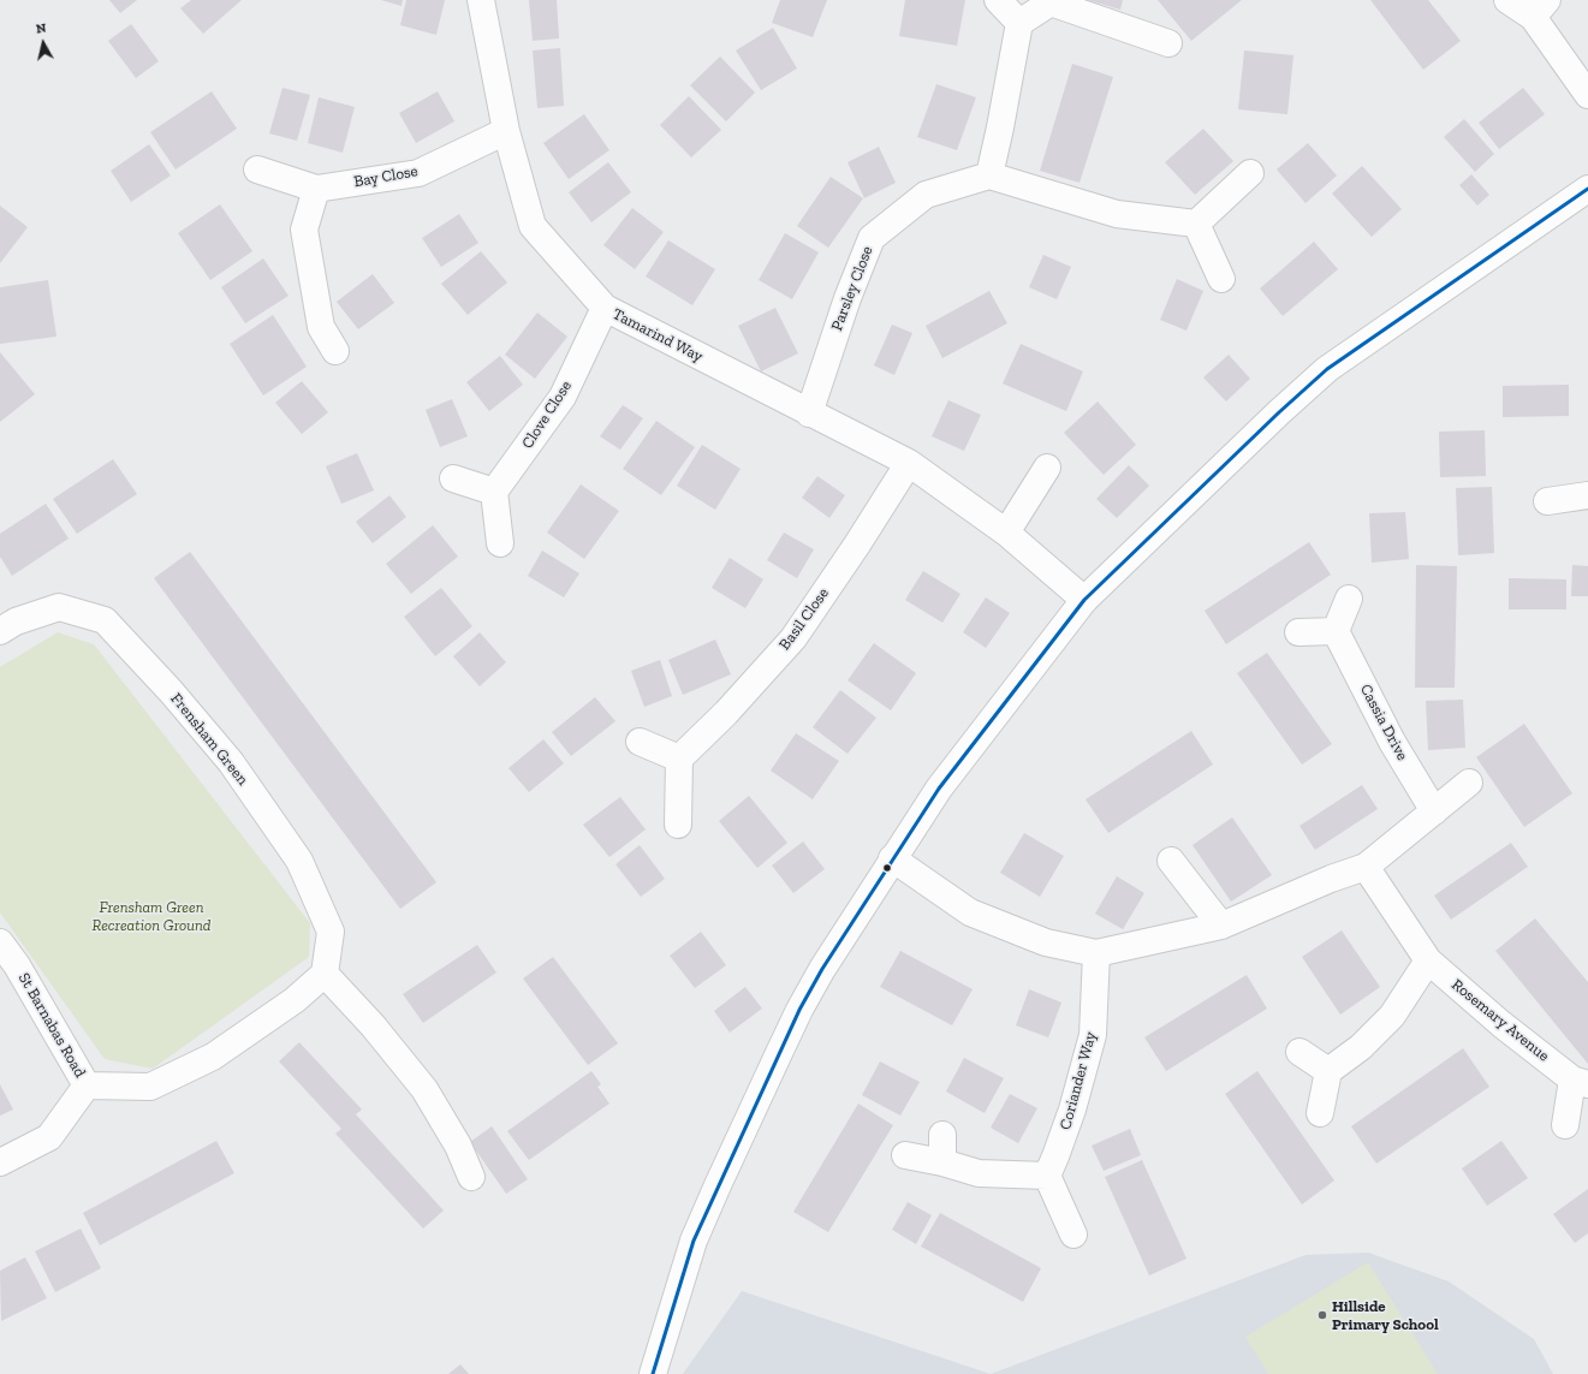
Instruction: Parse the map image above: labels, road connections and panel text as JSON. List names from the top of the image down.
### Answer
{
  "streets": {
    "street": [
      "Bay Close",
      "Parsley Close",
      "Tamarind Way",
      "Clove Close",
      "Basil Close",
      "Cassia Drive",
      "Frensham Green",
      "Rosemary Avenue",
      "St Barnabas Road",
      "Coriander Way"
    ]
  },
  "crossings": [
    ["Bay Close", "Tamarind Way"],
    ["Parsley Close", "Tamarind Way"],
    ["Tamarind Way", "Clove Close"],
    ["Tamarind Way", "Basil Close"]
  ],
  "parks": ["Frensham Green Recreation Ground"],
  "places": ["Hillside Primary School"],
  "north": "top"
}
